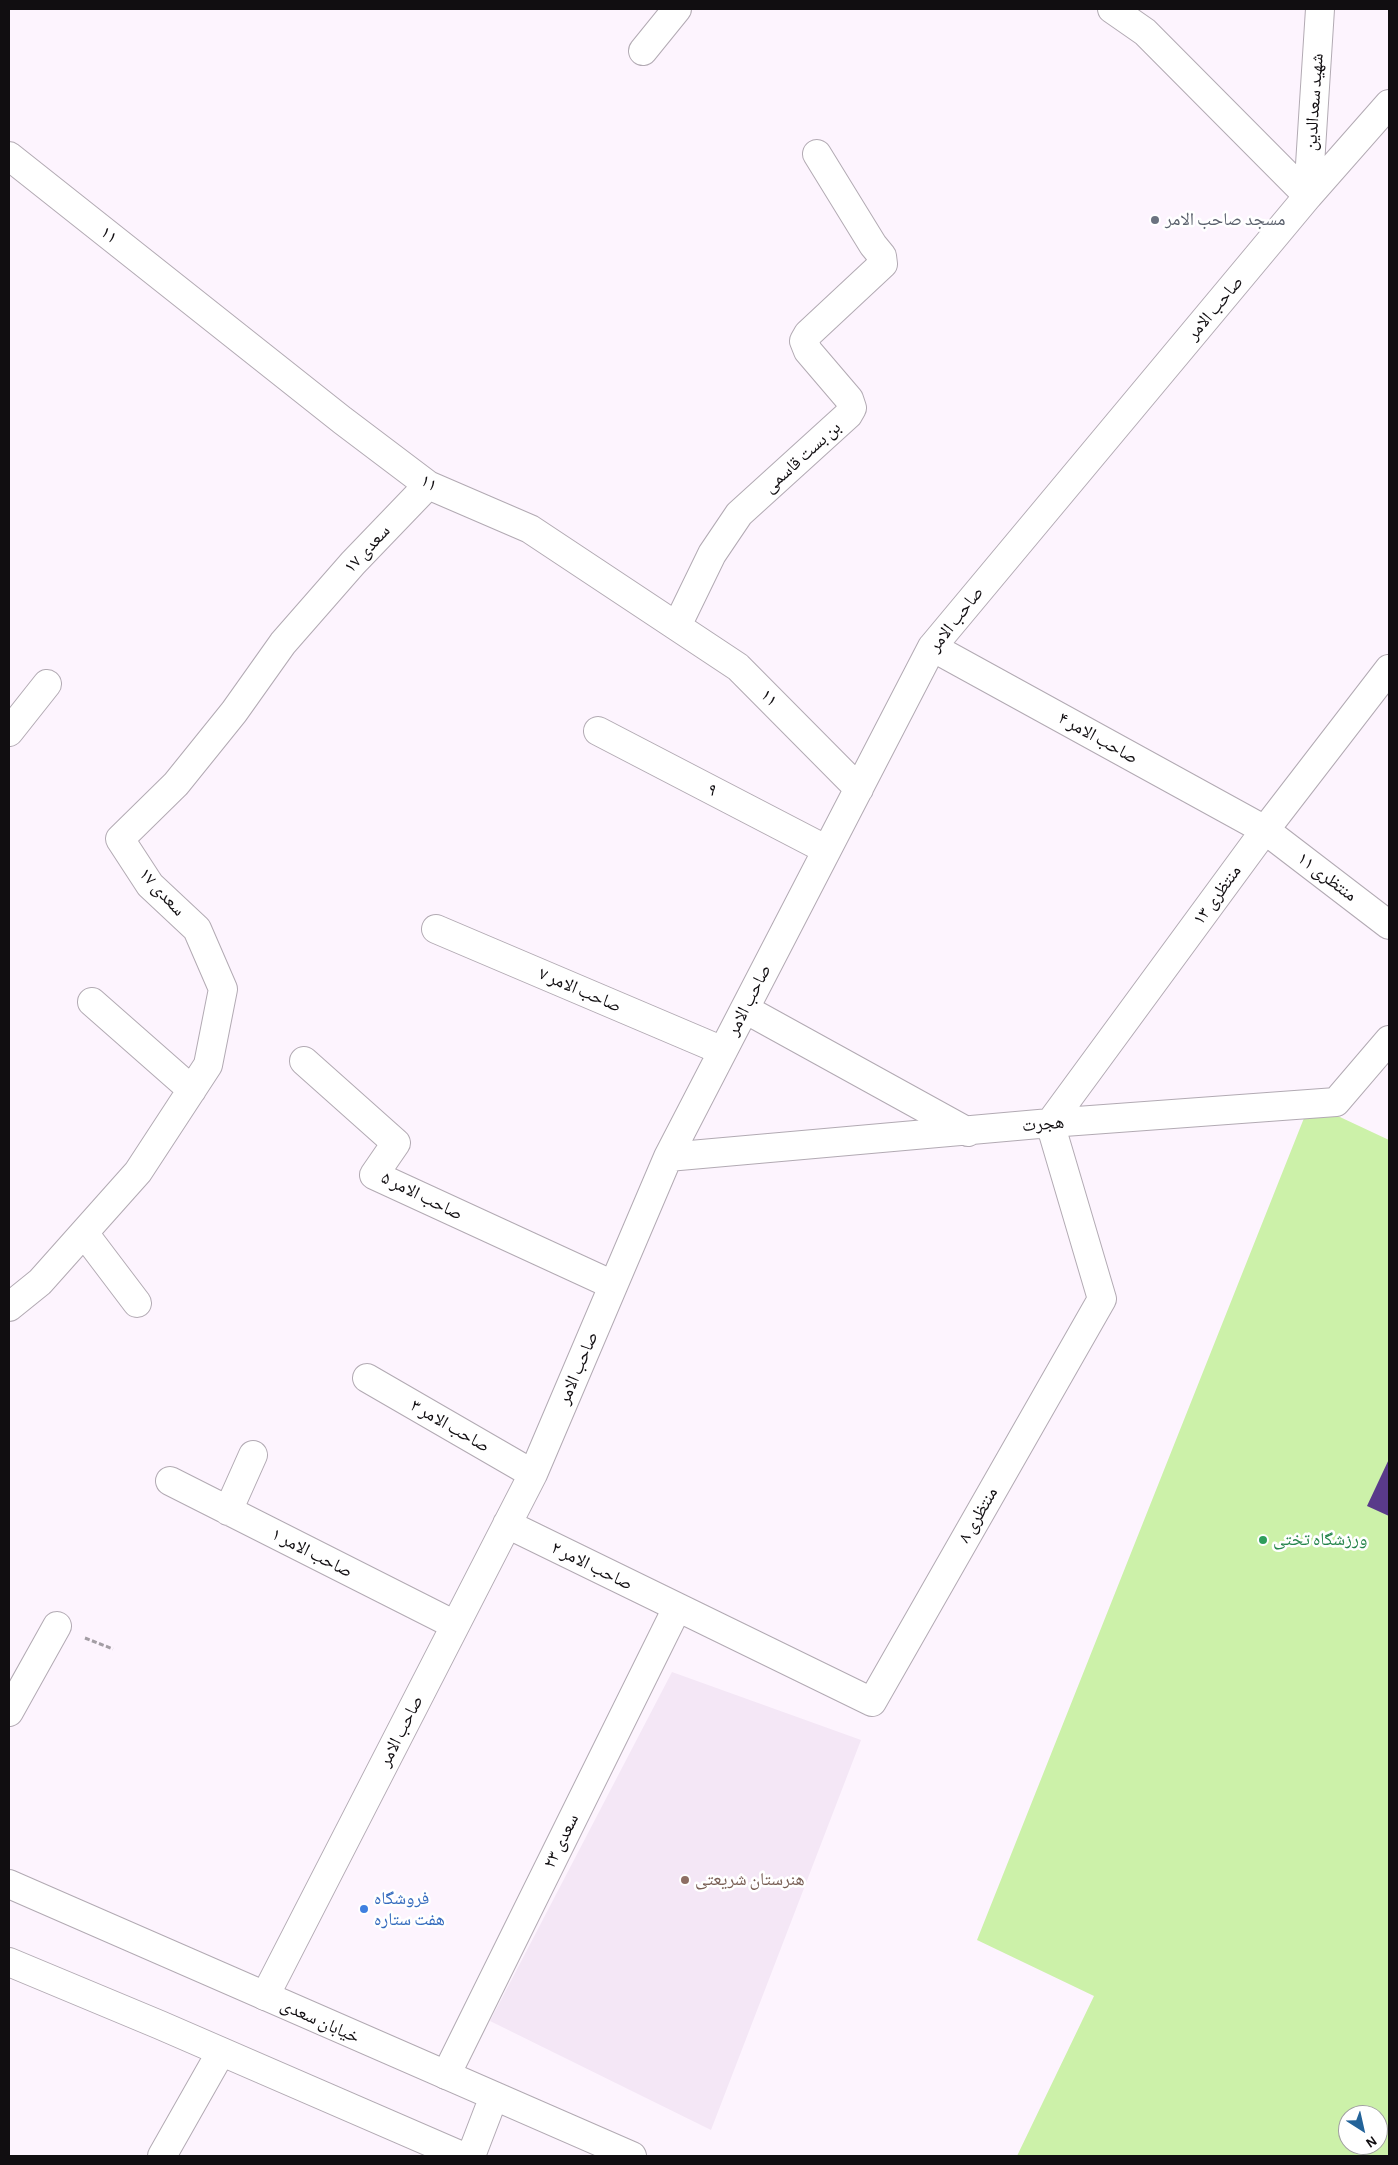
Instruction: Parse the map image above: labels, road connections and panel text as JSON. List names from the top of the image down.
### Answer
{
  "streets": {
    "street": [
      "شهید سعدالدین",
      "۱۱",
      "صاحب الامر",
      "بن بست قاسمی",
      "سعدی ۱۷",
      "صاحب الامر ۴",
      "۹",
      "منتظری ۱۱",
      "منتظری ۱۳",
      "صاحب الامر ۷",
      "هجرت",
      "صاحب الامر ۵",
      "صاحب الامر ۳",
      "منتظری ۸",
      "صاحب الامر ۱",
      "صاحب الامر ۲",
      "سعدی ۲۳",
      "خیابان سعدی"
    ]
  },
  "crossings": [
    ["شهید سعدالدین", "صاحب الامر"],
    ["۱۱", "صاحب الامر"],
    ["۱۱", "بن بست قاسمی"],
    ["۱۱", "سعدی ۱۷"],
    ["صاحب الامر", "صاحب الامر ۴"],
    ["صاحب الامر", "۹"],
    ["صاحب الامر", "صاحب الامر ۷"],
    ["صاحب الامر", "هجرت"],
    ["صاحب الامر", "صاحب الامر ۵"],
    ["صاحب الامر", "صاحب الامر ۳"],
    ["صاحب الامر", "صاحب الامر ۱"],
    ["صاحب الامر", "صاحب الامر ۲"],
    ["صاحب الامر", "خیابان سعدی"],
    ["صاحب الامر ۴", "منتظری ۱۱"],
    ["صاحب الامر ۴", "منتظری ۱۳"],
    ["منتظری ۱۱", "منتظری ۱۳"],
    ["منتظری ۱۳", "هجرت"],
    ["منتظری ۱۳", "منتظری ۸"],
    ["هجرت", "منتظری ۸"],
    ["منتظری ۸", "صاحب الامر ۲"],
    ["منتظری ۸", "سعدی ۲۳"],
    ["صاحب الامر ۲", "سعدی ۲۳"],
    ["سعدی ۲۳", "خیابان سعدی"]
  ],
  "places": [
    "مسجد صاحب الامر",
    "ورزشگاه تختی",
    "هنرستان شریعتی",
    "فروشگاه هفت ستاره"
  ],
  "north": "bottom right"
}
